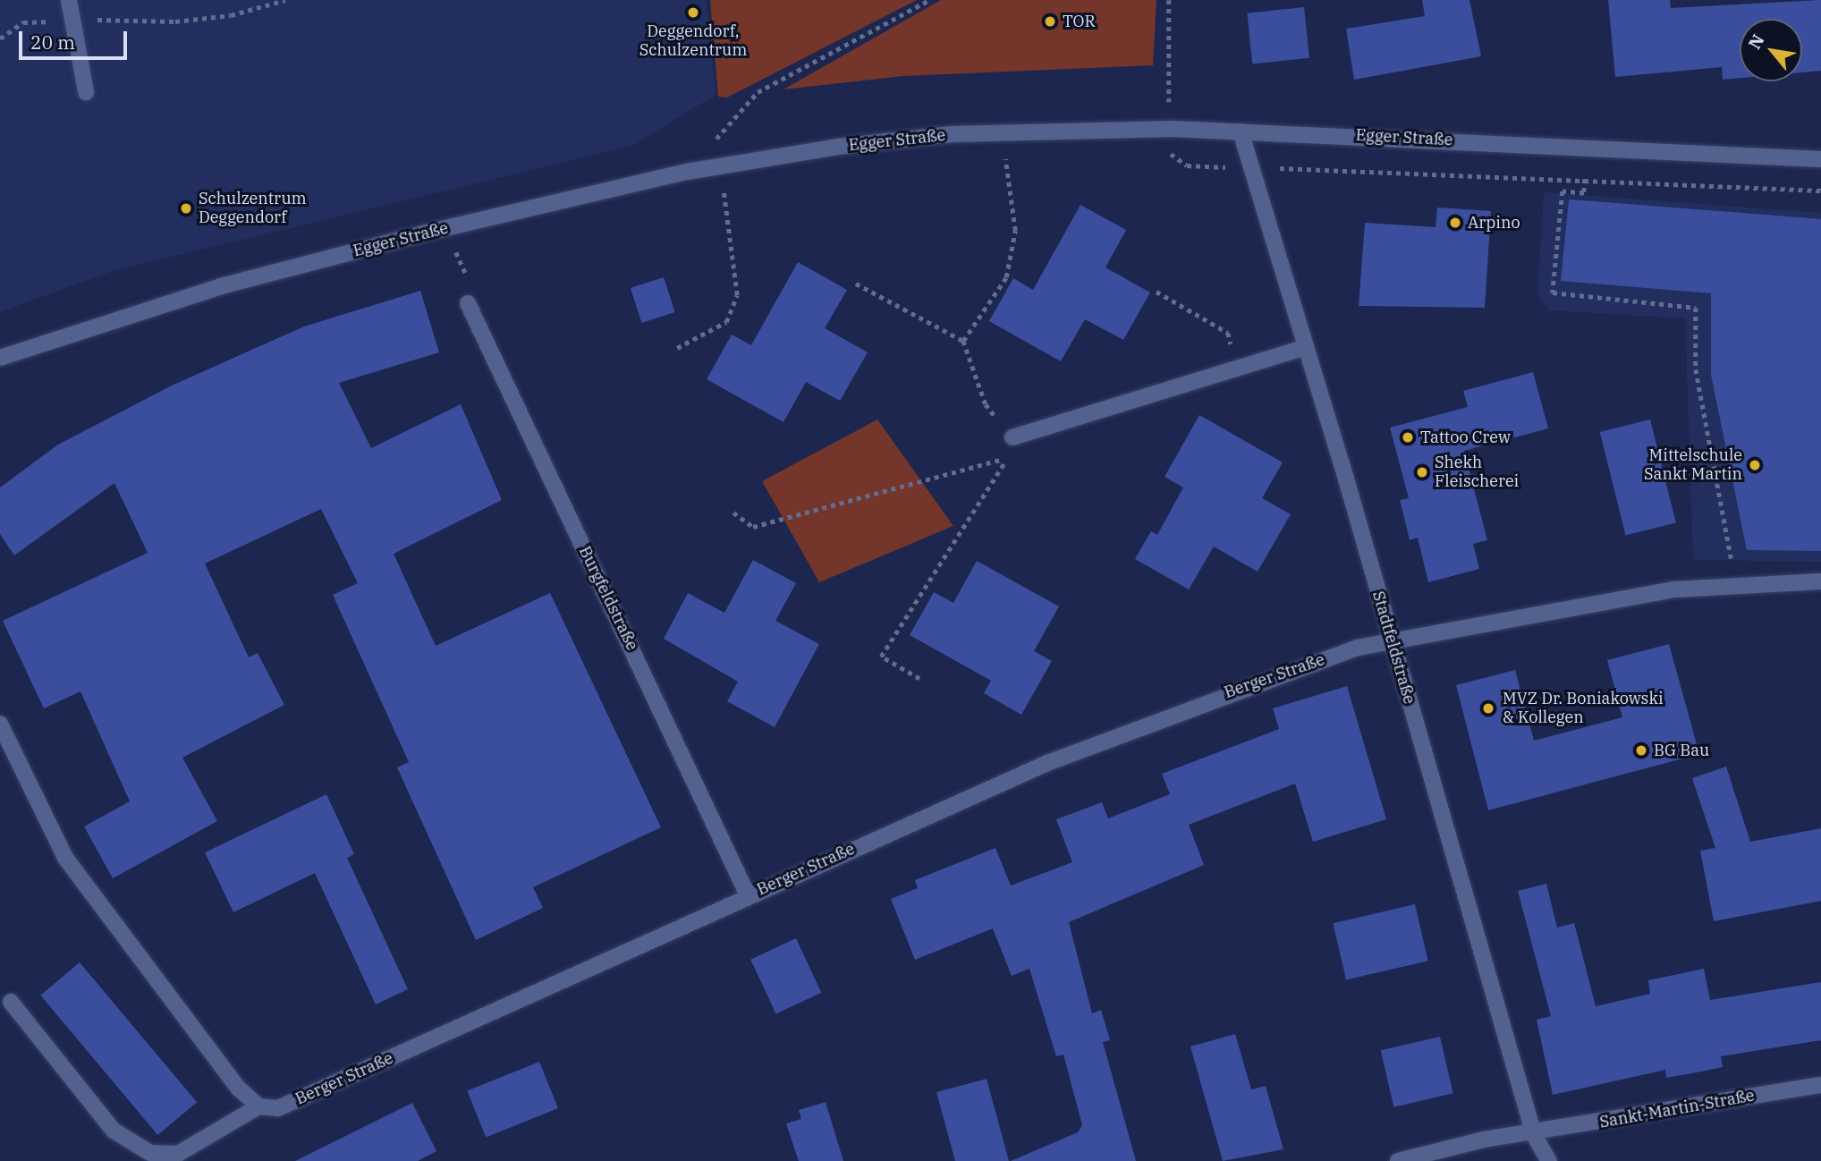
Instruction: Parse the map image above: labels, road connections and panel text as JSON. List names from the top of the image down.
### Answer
{
  "streets": {
    "street": [
      "Egger Straße",
      "Burgfeldstraße",
      "Stadtfeldstraße",
      "Berger Straße",
      "Sankt-Martin-Straße"
    ]
  },
  "crossings": [
    ["Egger Straße", "Stadtfeldstraße"],
    ["Burgfeldstraße", "Berger Straße"],
    ["Stadtfeldstraße", "Berger Straße"],
    ["Stadtfeldstraße", "Sankt-Martin-Straße"]
  ],
  "places": [
    "Deggendorf, Schulzentrum",
    "TOR",
    "Schulzentrum Deggendorf",
    "Arpino",
    "Tattoo Crew",
    "Mittelschule Sankt Martin",
    "Shekh Fleischerei",
    "MVZ Dr. Boniakowski & Kollegen",
    "BG Bau"
  ],
  "scale_bar": "20 m",
  "north": "top left"
}
